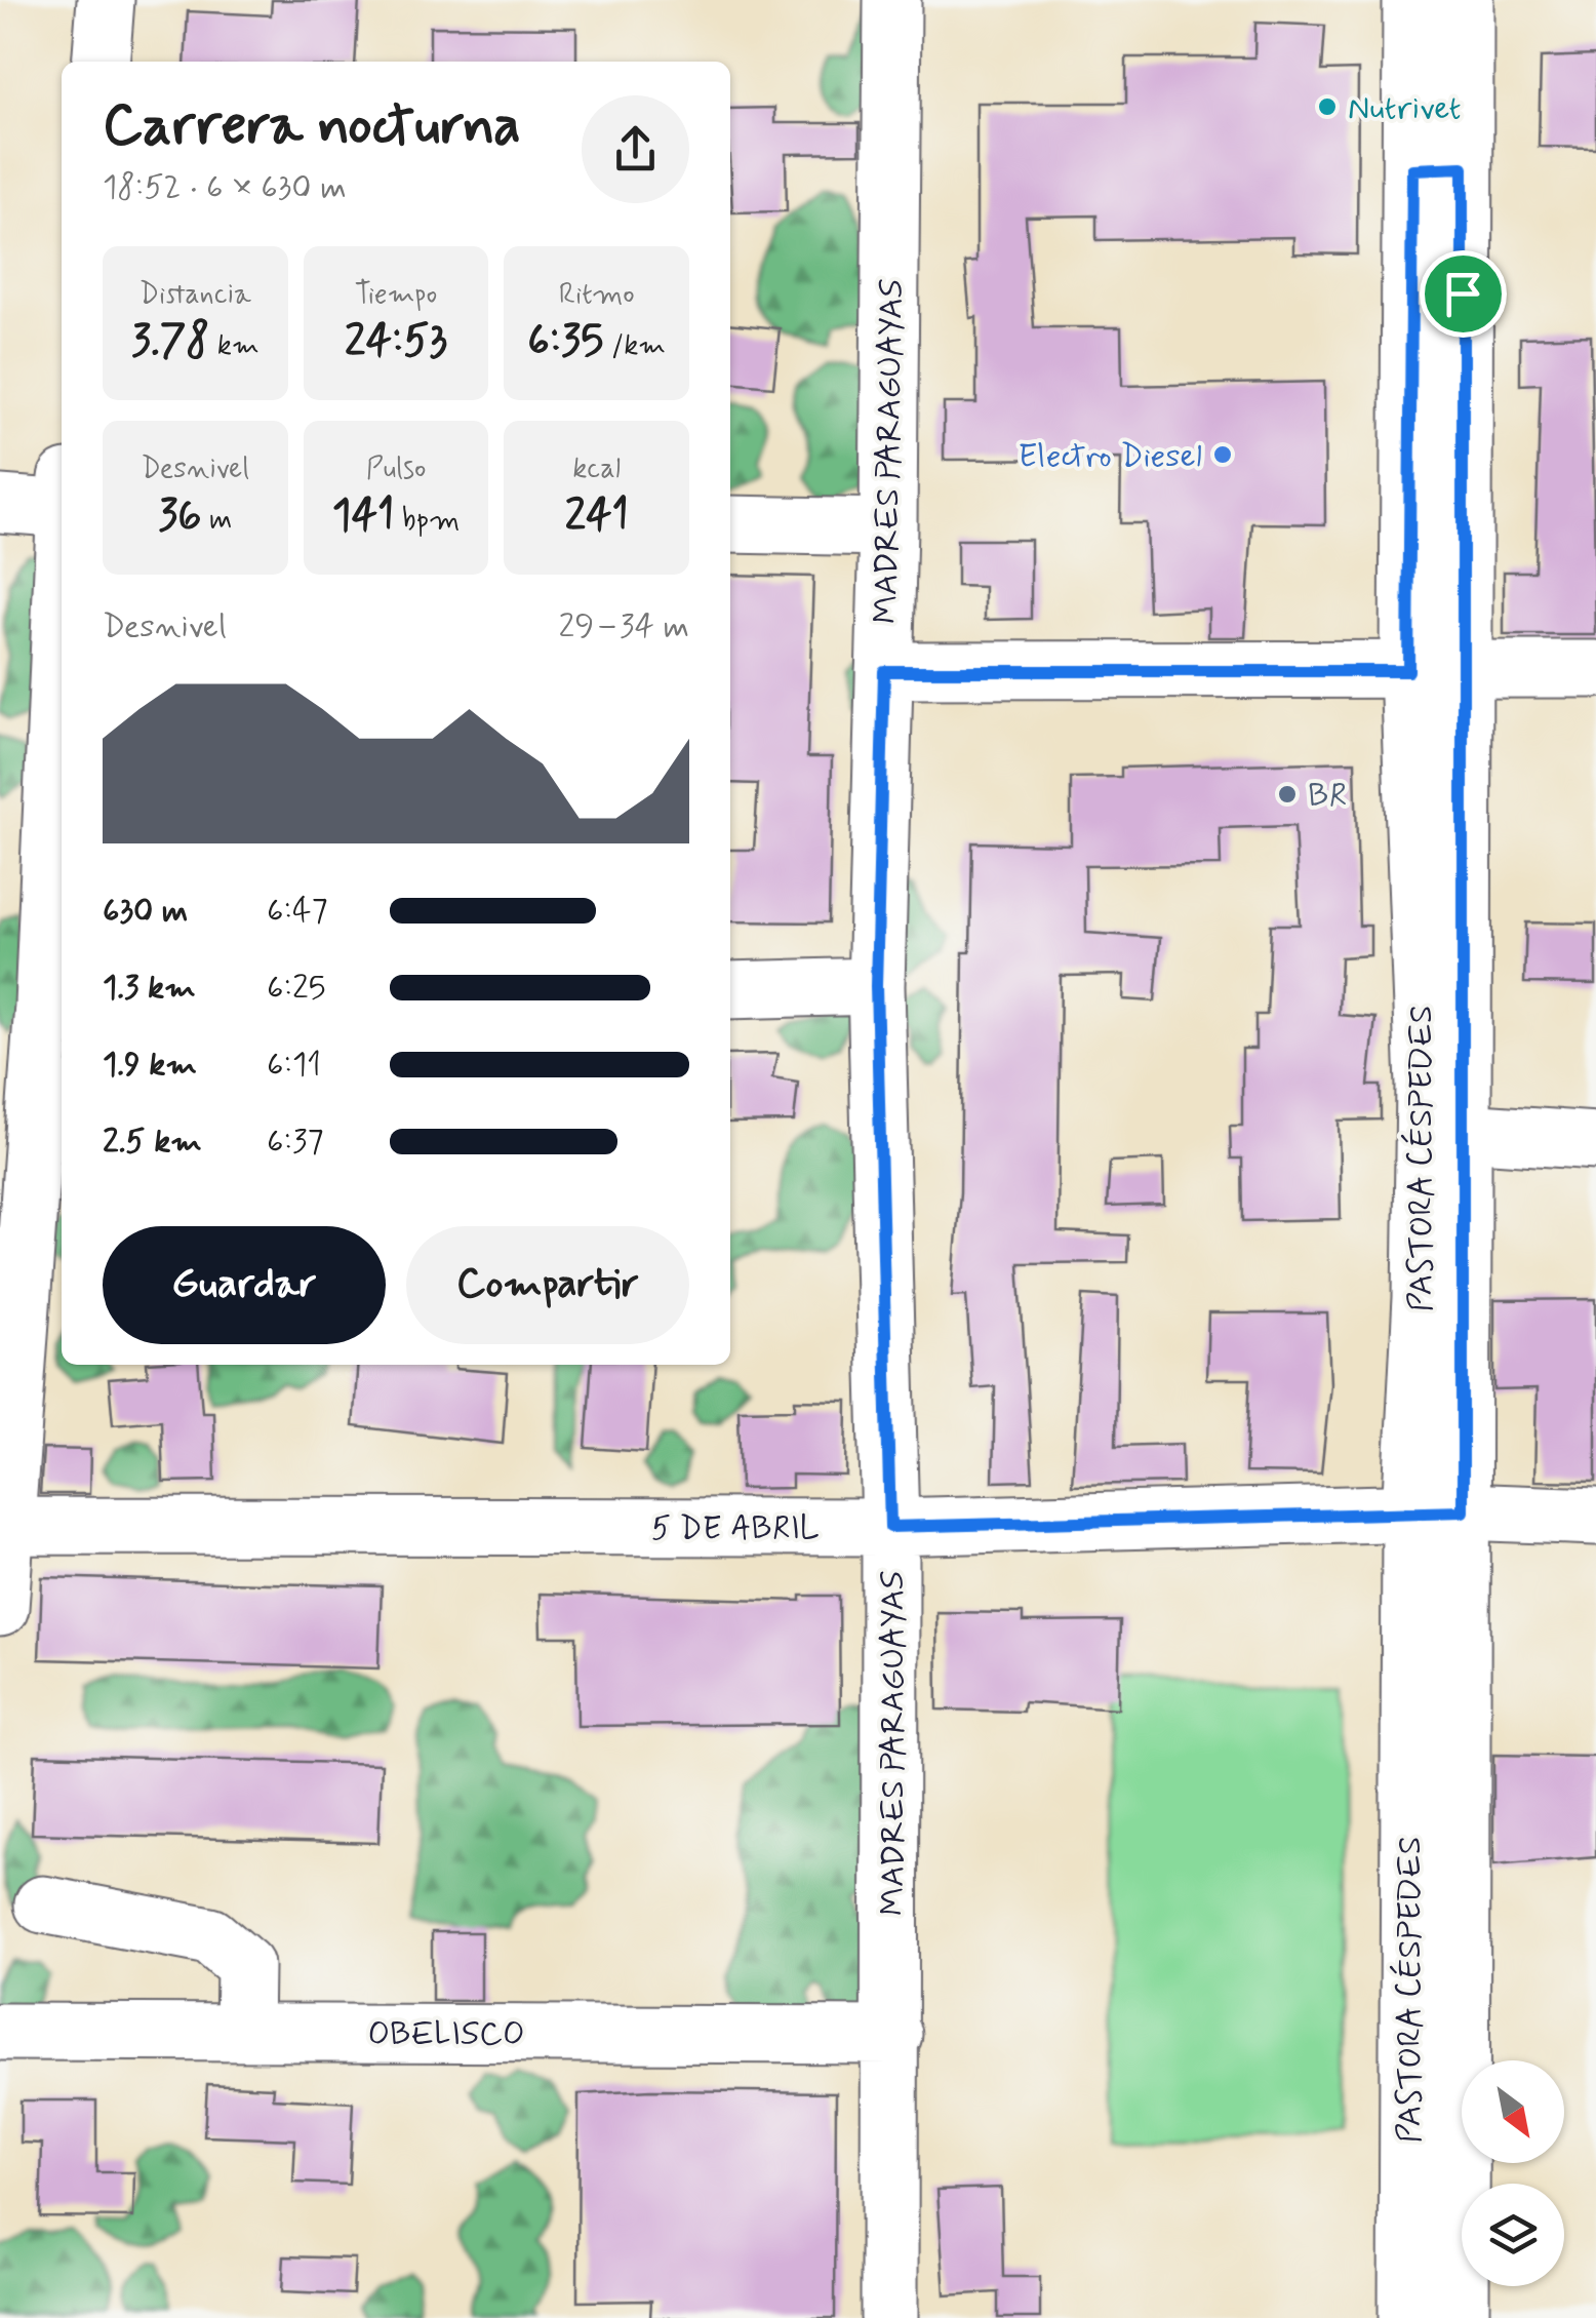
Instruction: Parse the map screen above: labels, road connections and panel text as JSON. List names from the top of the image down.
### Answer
{
  "streets": {
    "street": [
      "MADRES PARAGUAYAS",
      "PASTORA CÉSPEDES",
      "5 DE ABRIL",
      "OBELISCO"
    ]
  },
  "crossings": [
    ["MADRES PARAGUAYAS", "5 DE ABRIL"],
    ["MADRES PARAGUAYAS", "OBELISCO"],
    ["PASTORA CÉSPEDES", "5 DE ABRIL"]
  ],
  "places": ["Nutrivet", "Electro Diesel", "BR"],
  "north": "bottom right",
  "page": {
    "heading": ["Carrera nocturna", "18:52 · 6 × 630 m"],
    "stats": [
      ["Distancia", "3.78 km"],
      ["Tiempo", "24:53"],
      ["Ritmo", "6:35 /km"],
      ["Desnivel", "36 m"],
      ["Pulso", "141 bpm"],
      ["kcal", "241"]
    ],
    "chart": ["Desnivel", "29–34 m"],
    "list": [
      {
        "name": "630 m",
        "note": "6:47"
      },
      {
        "name": "1.3 km",
        "note": "6:25"
      },
      {
        "name": "1.9 km",
        "note": "6:11"
      },
      {
        "name": "2.5 km",
        "note": "6:37"
      }
    ],
    "buttons": ["Guardar", "Compartir"]
  }
}
